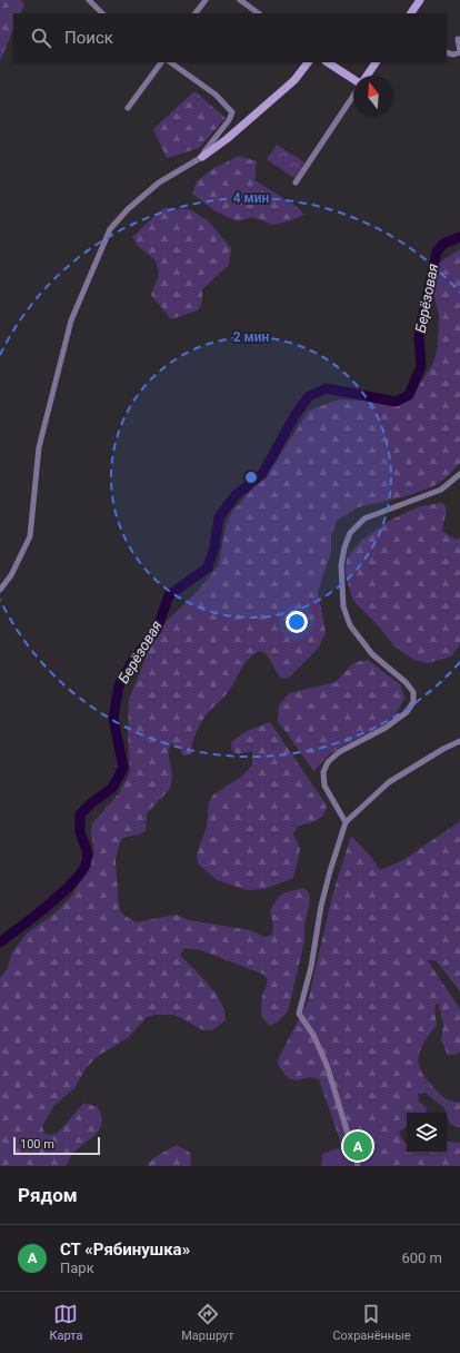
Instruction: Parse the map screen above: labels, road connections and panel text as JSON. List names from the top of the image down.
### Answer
{
  "water": ["Берёзовая"],
  "scale_bar": "100 m",
  "north": "top",
  "page": {
    "search": "Поиск",
    "pins": "A",
    "scale": "100 m",
    "heading": "Рядом",
    "list": [
      {
        "mark": "A",
        "name": "СТ «Рябинушка»",
        "note": "Парк",
        "value": "600 m"
      }
    ],
    "nav": ["Карта", "Маршрут", "Сохранённые"]
  },
  "rings": ["4 мин", "2 мин"]
}
